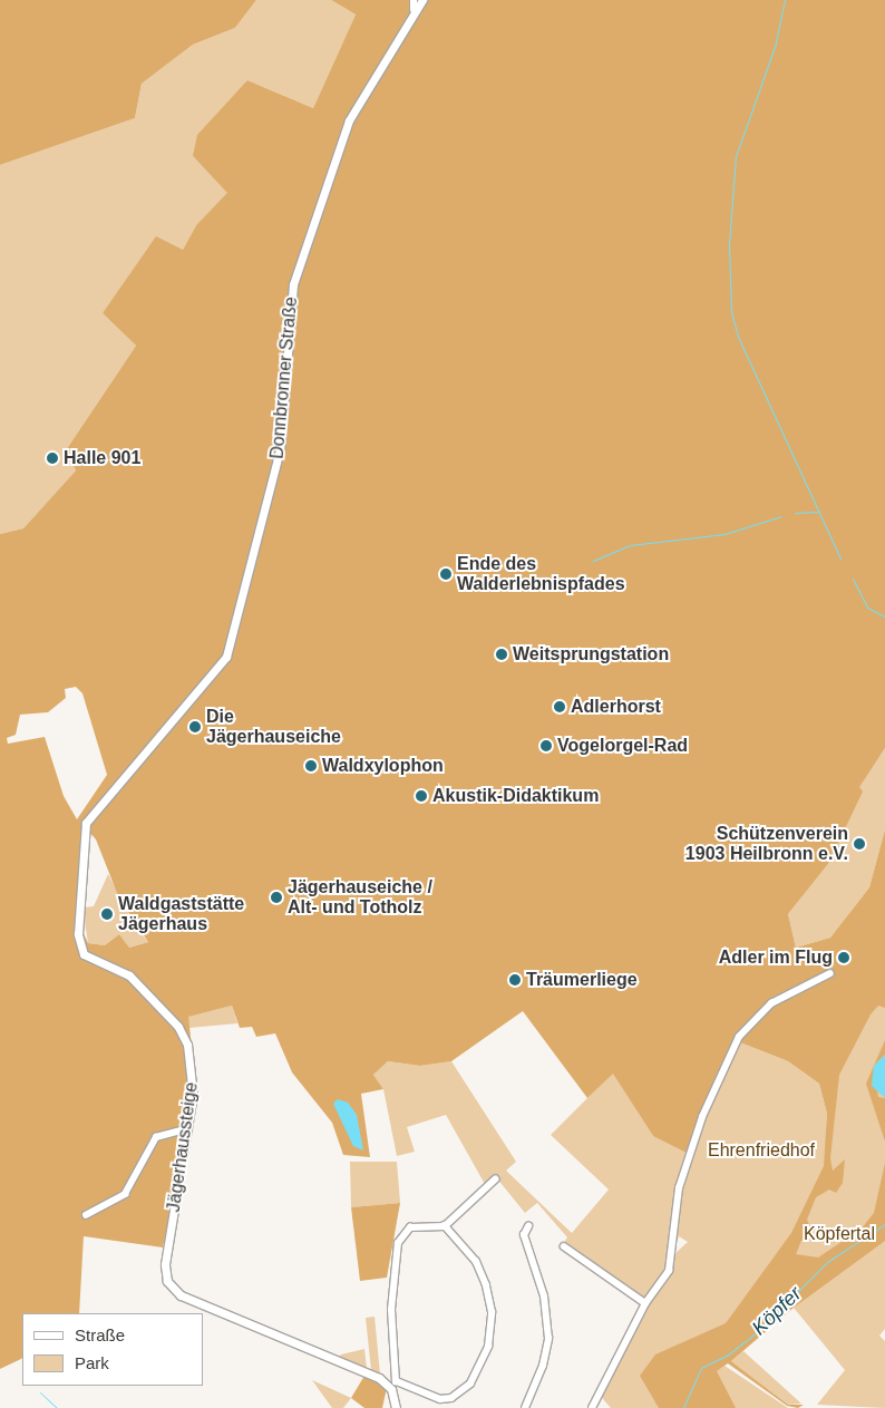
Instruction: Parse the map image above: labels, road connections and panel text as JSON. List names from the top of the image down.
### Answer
{
  "streets": {
    "street": ["Donnbronner Straße", "Jägerhaussteige"]
  },
  "crossings": [
    ["Donnbronner Straße", "Jägerhaussteige"]
  ],
  "water": ["Köpfer"],
  "parks": ["Ehrenfriedhof", "Köpfertal"],
  "places": [
    "Halle 901",
    "Ende des Walderlebnispfades",
    "Weitsprungstation",
    "Adlerhorst",
    "Die Jägerhauseiche",
    "Vogelorgel-Rad",
    "Waldxylophon",
    "Akustik-Didaktikum",
    "Schützenverein 1903 Heilbronn e.V.",
    "Jägerhauseiche / Alt- und Totholz",
    "Waldgaststätte Jägerhaus",
    "Adler im Flug",
    "Träumerliege"
  ],
  "legend": ["Straße", "Park"]
}
